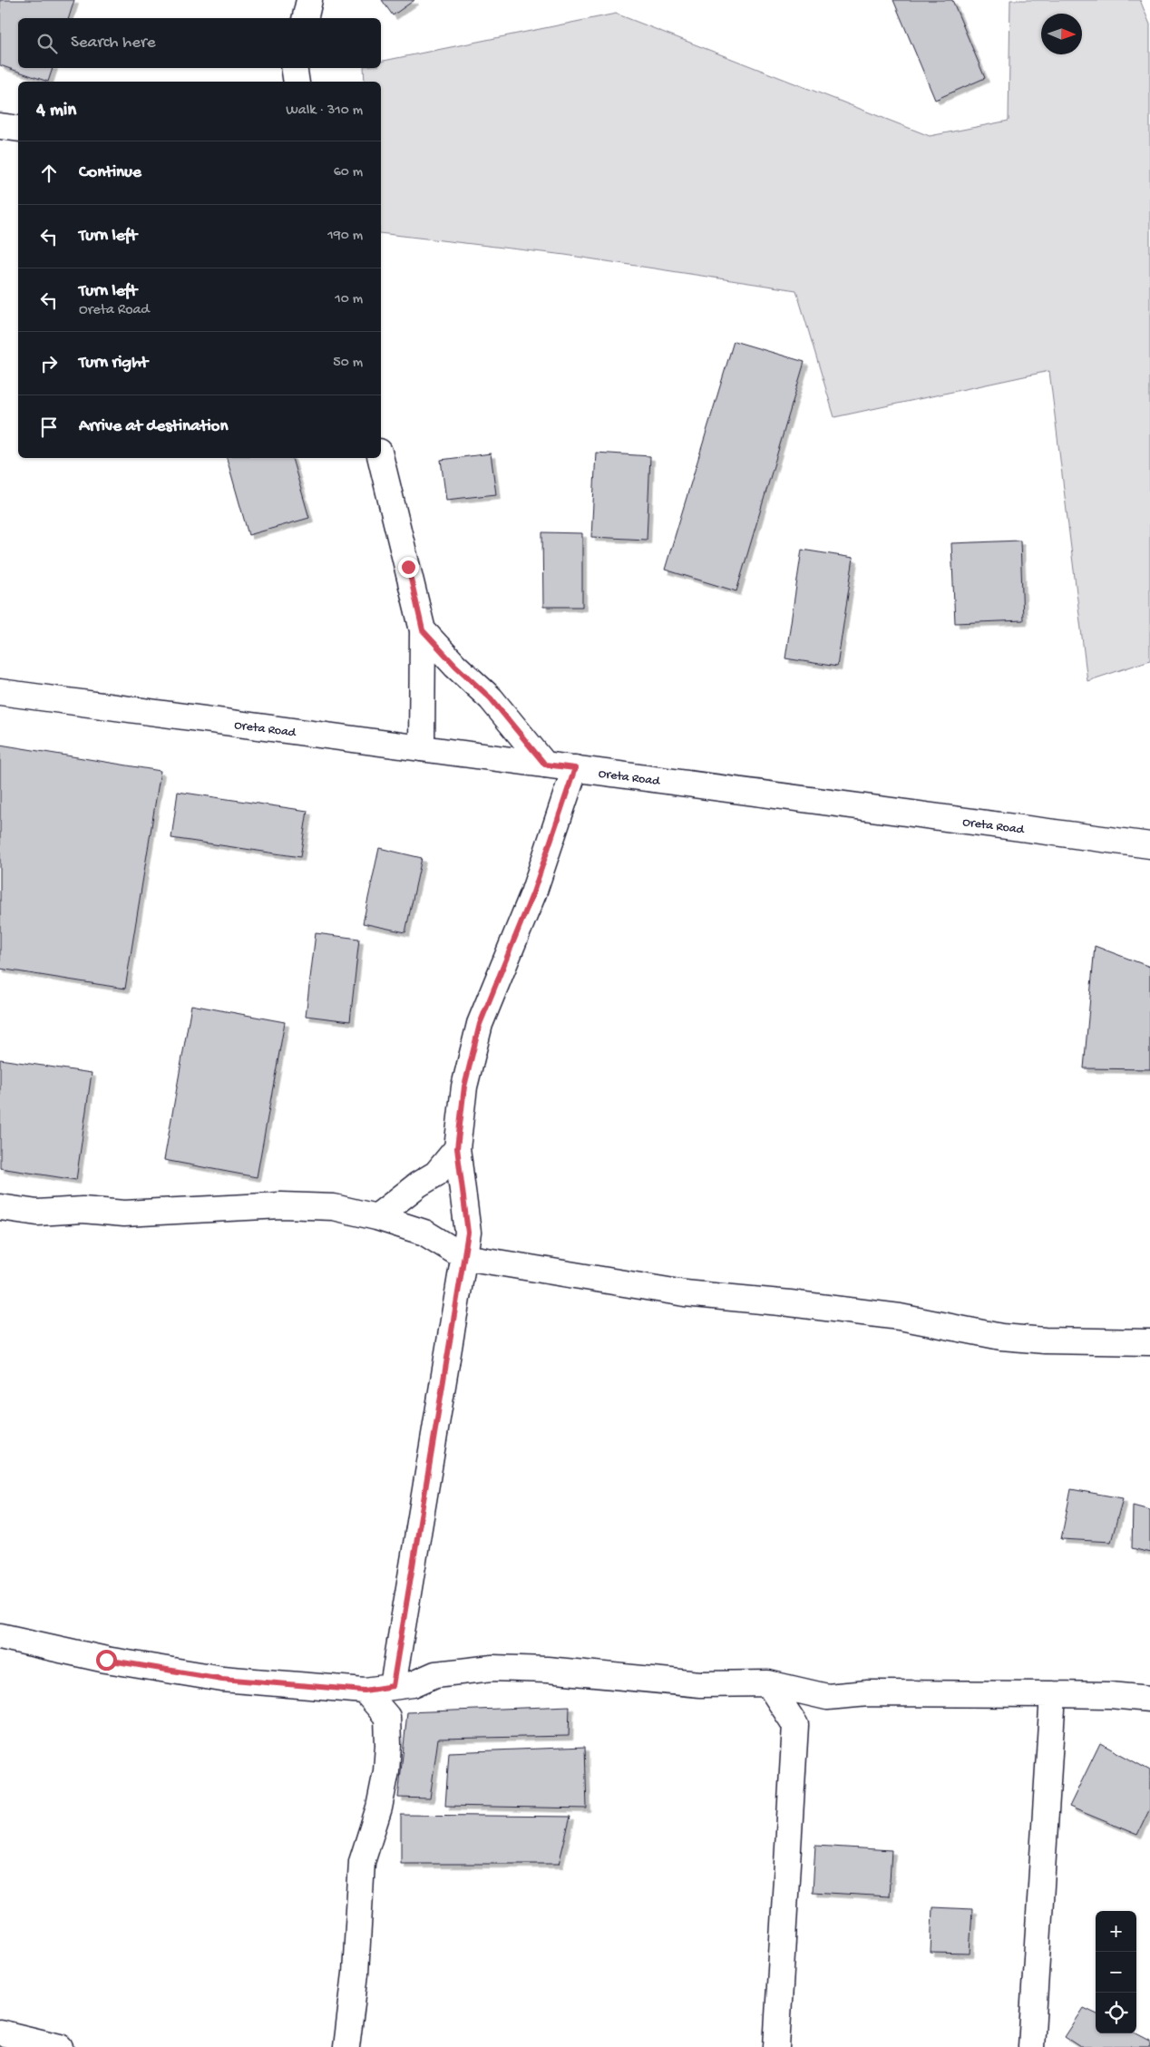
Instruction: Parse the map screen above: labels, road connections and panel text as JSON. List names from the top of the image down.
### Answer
{
  "streets": {
    "street": ["Oreta Road"]
  },
  "north": "right",
  "page": {
    "search": "Search here",
    "heading": ["4 min", "Walk · 310 m"],
    "list": [
      ["Continue", "60 m"],
      ["Turn left", "190 m"],
      ["Turn left", "Oreta Road", "10 m"],
      ["Turn right", "50 m"],
      "Arrive at destination"
    ],
    "map_buttons": ["+", "−"]
  }
}
